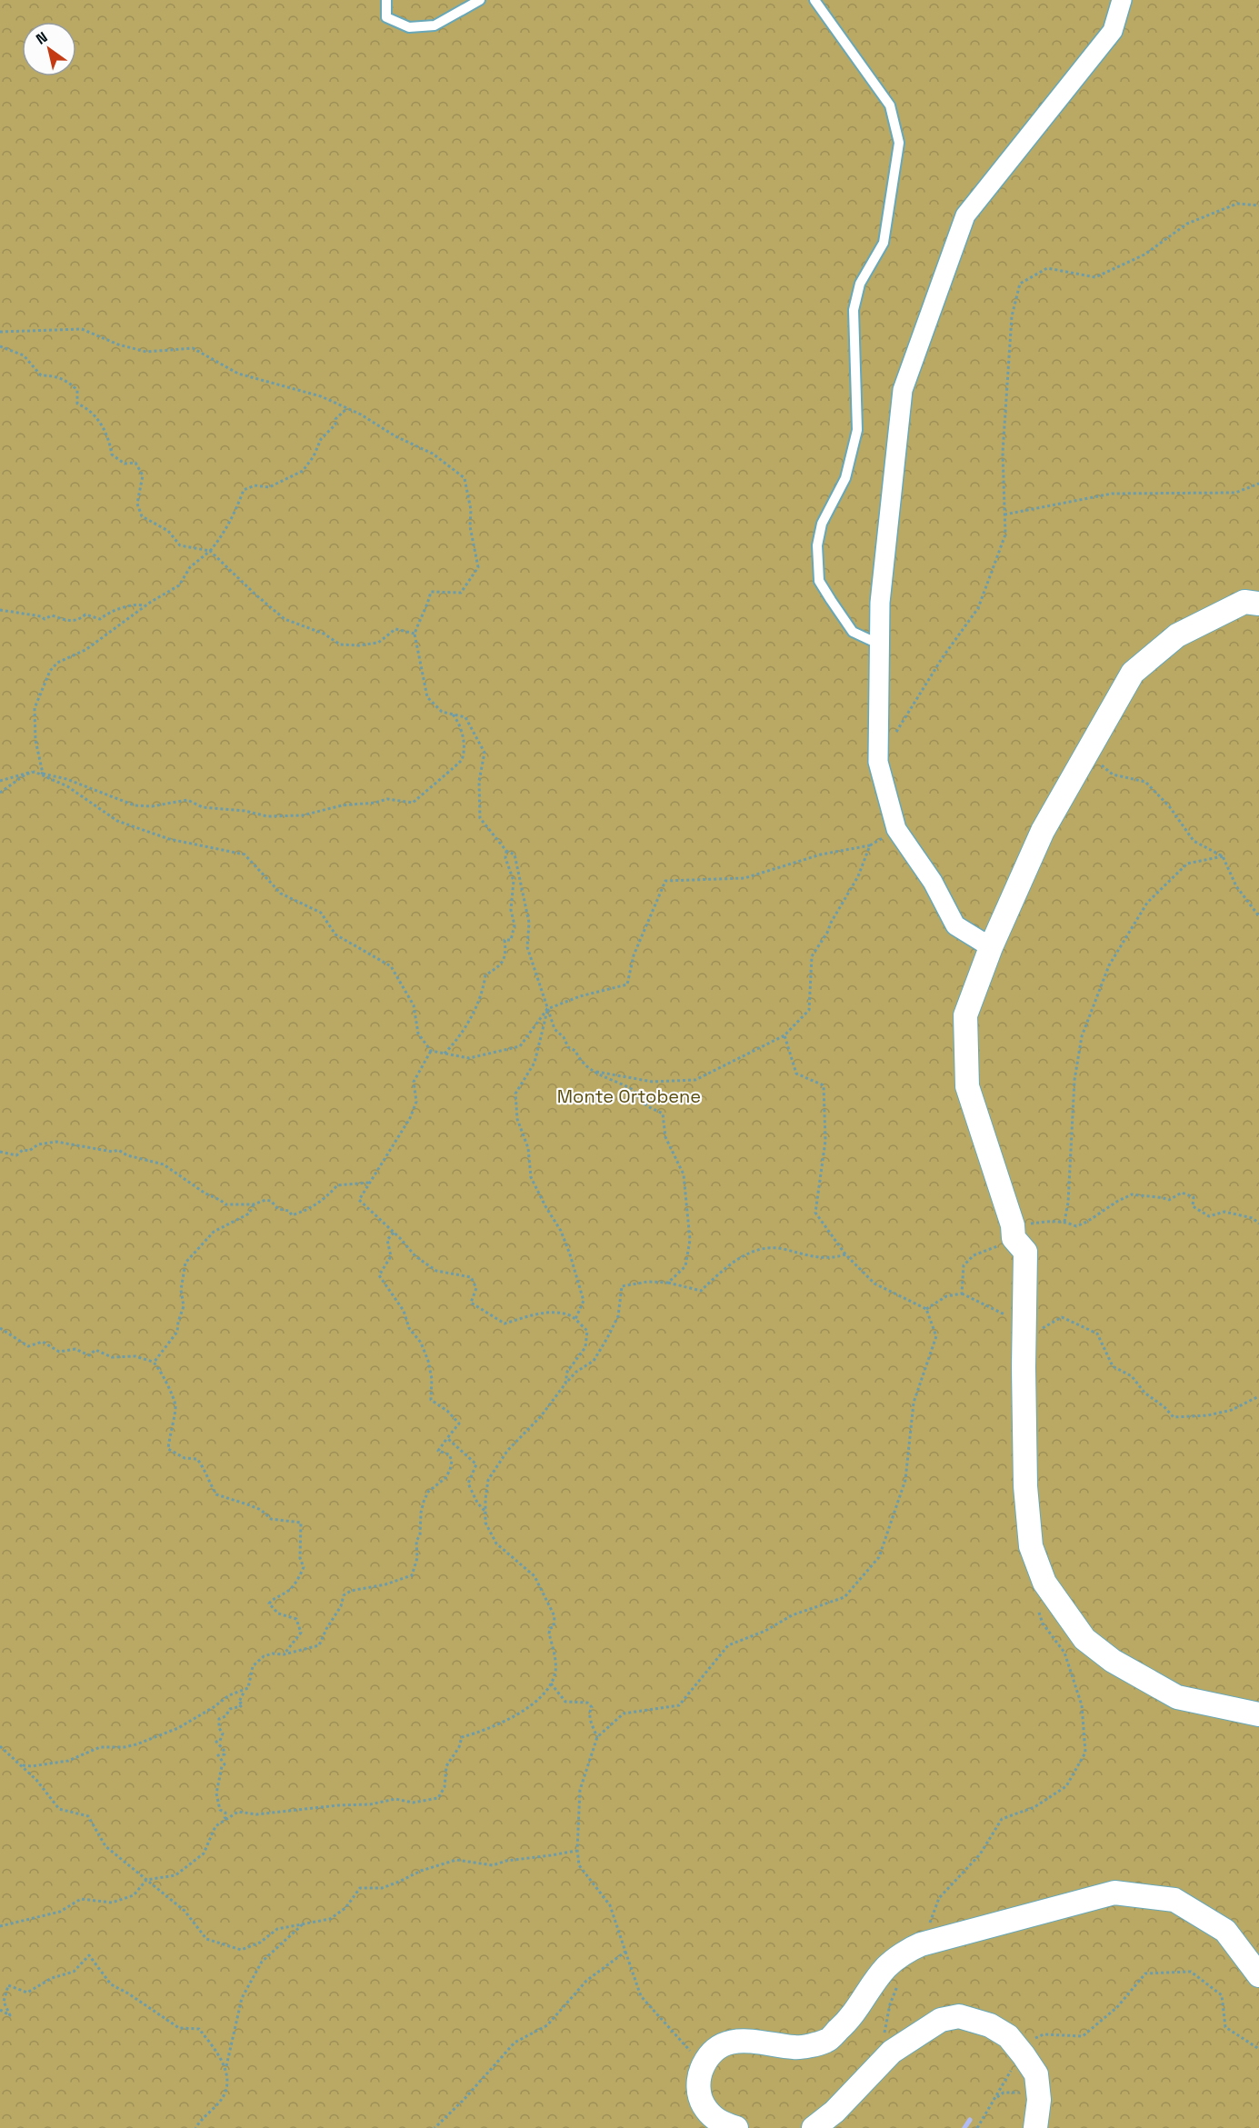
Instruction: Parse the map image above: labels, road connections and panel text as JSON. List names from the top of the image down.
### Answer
{
  "parks": ["Monte Ortobene"],
  "north": "top left"
}
